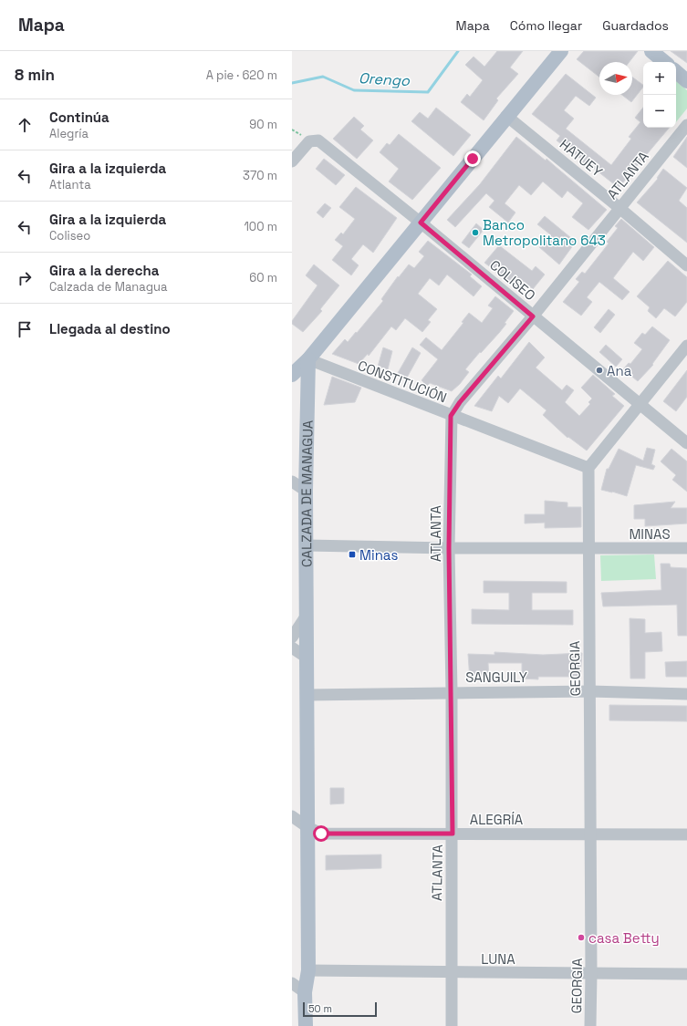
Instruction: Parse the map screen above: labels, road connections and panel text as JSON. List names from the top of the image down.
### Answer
{
  "streets": {
    "main road": ["CALZADA DE MANAGUA"],
    "street": [
      "HATUEY",
      "ATLANTA",
      "COLISEO",
      "CONSTITUCIÓN",
      "MINAS",
      "GEORGIA",
      "SANGUILY",
      "ALEGRÍA",
      "LUNA"
    ]
  },
  "crossings": [
    ["HATUEY", "ATLANTA"],
    ["ATLANTA", "COLISEO"],
    ["ATLANTA", "CONSTITUCIÓN"],
    ["ATLANTA", "MINAS"],
    ["ATLANTA", "SANGUILY"],
    ["ATLANTA", "ALEGRÍA"],
    ["ATLANTA", "LUNA"],
    ["CONSTITUCIÓN", "CALZADA DE MANAGUA"],
    ["CONSTITUCIÓN", "GEORGIA"],
    ["CALZADA DE MANAGUA", "MINAS"],
    ["CALZADA DE MANAGUA", "SANGUILY"],
    ["CALZADA DE MANAGUA", "ALEGRÍA"],
    ["CALZADA DE MANAGUA", "LUNA"],
    ["MINAS", "GEORGIA"],
    ["GEORGIA", "SANGUILY"],
    ["GEORGIA", "ALEGRÍA"],
    ["GEORGIA", "LUNA"]
  ],
  "water": ["Orengo"],
  "places": {
    "other": ["Banco Metropolitano 643", "Ana", "casa Betty"],
    "transit": ["Minas"]
  },
  "scale_bar": "50 m",
  "north": "right",
  "page": {
    "header": "Mapa",
    "nav": ["Mapa", "Cómo llegar", "Guardados"],
    "heading": ["8 min", "A pie · 620 m"],
    "map_buttons": ["+", "−"],
    "list": [
      ["Continúa", "Alegría", "90 m"],
      ["Gira a la izquierda", "Atlanta", "370 m"],
      ["Gira a la izquierda", "Coliseo", "100 m"],
      ["Gira a la derecha", "Calzada de Managua", "60 m"],
      "Llegada al destino"
    ],
    "scale": "50 m"
  }
}
